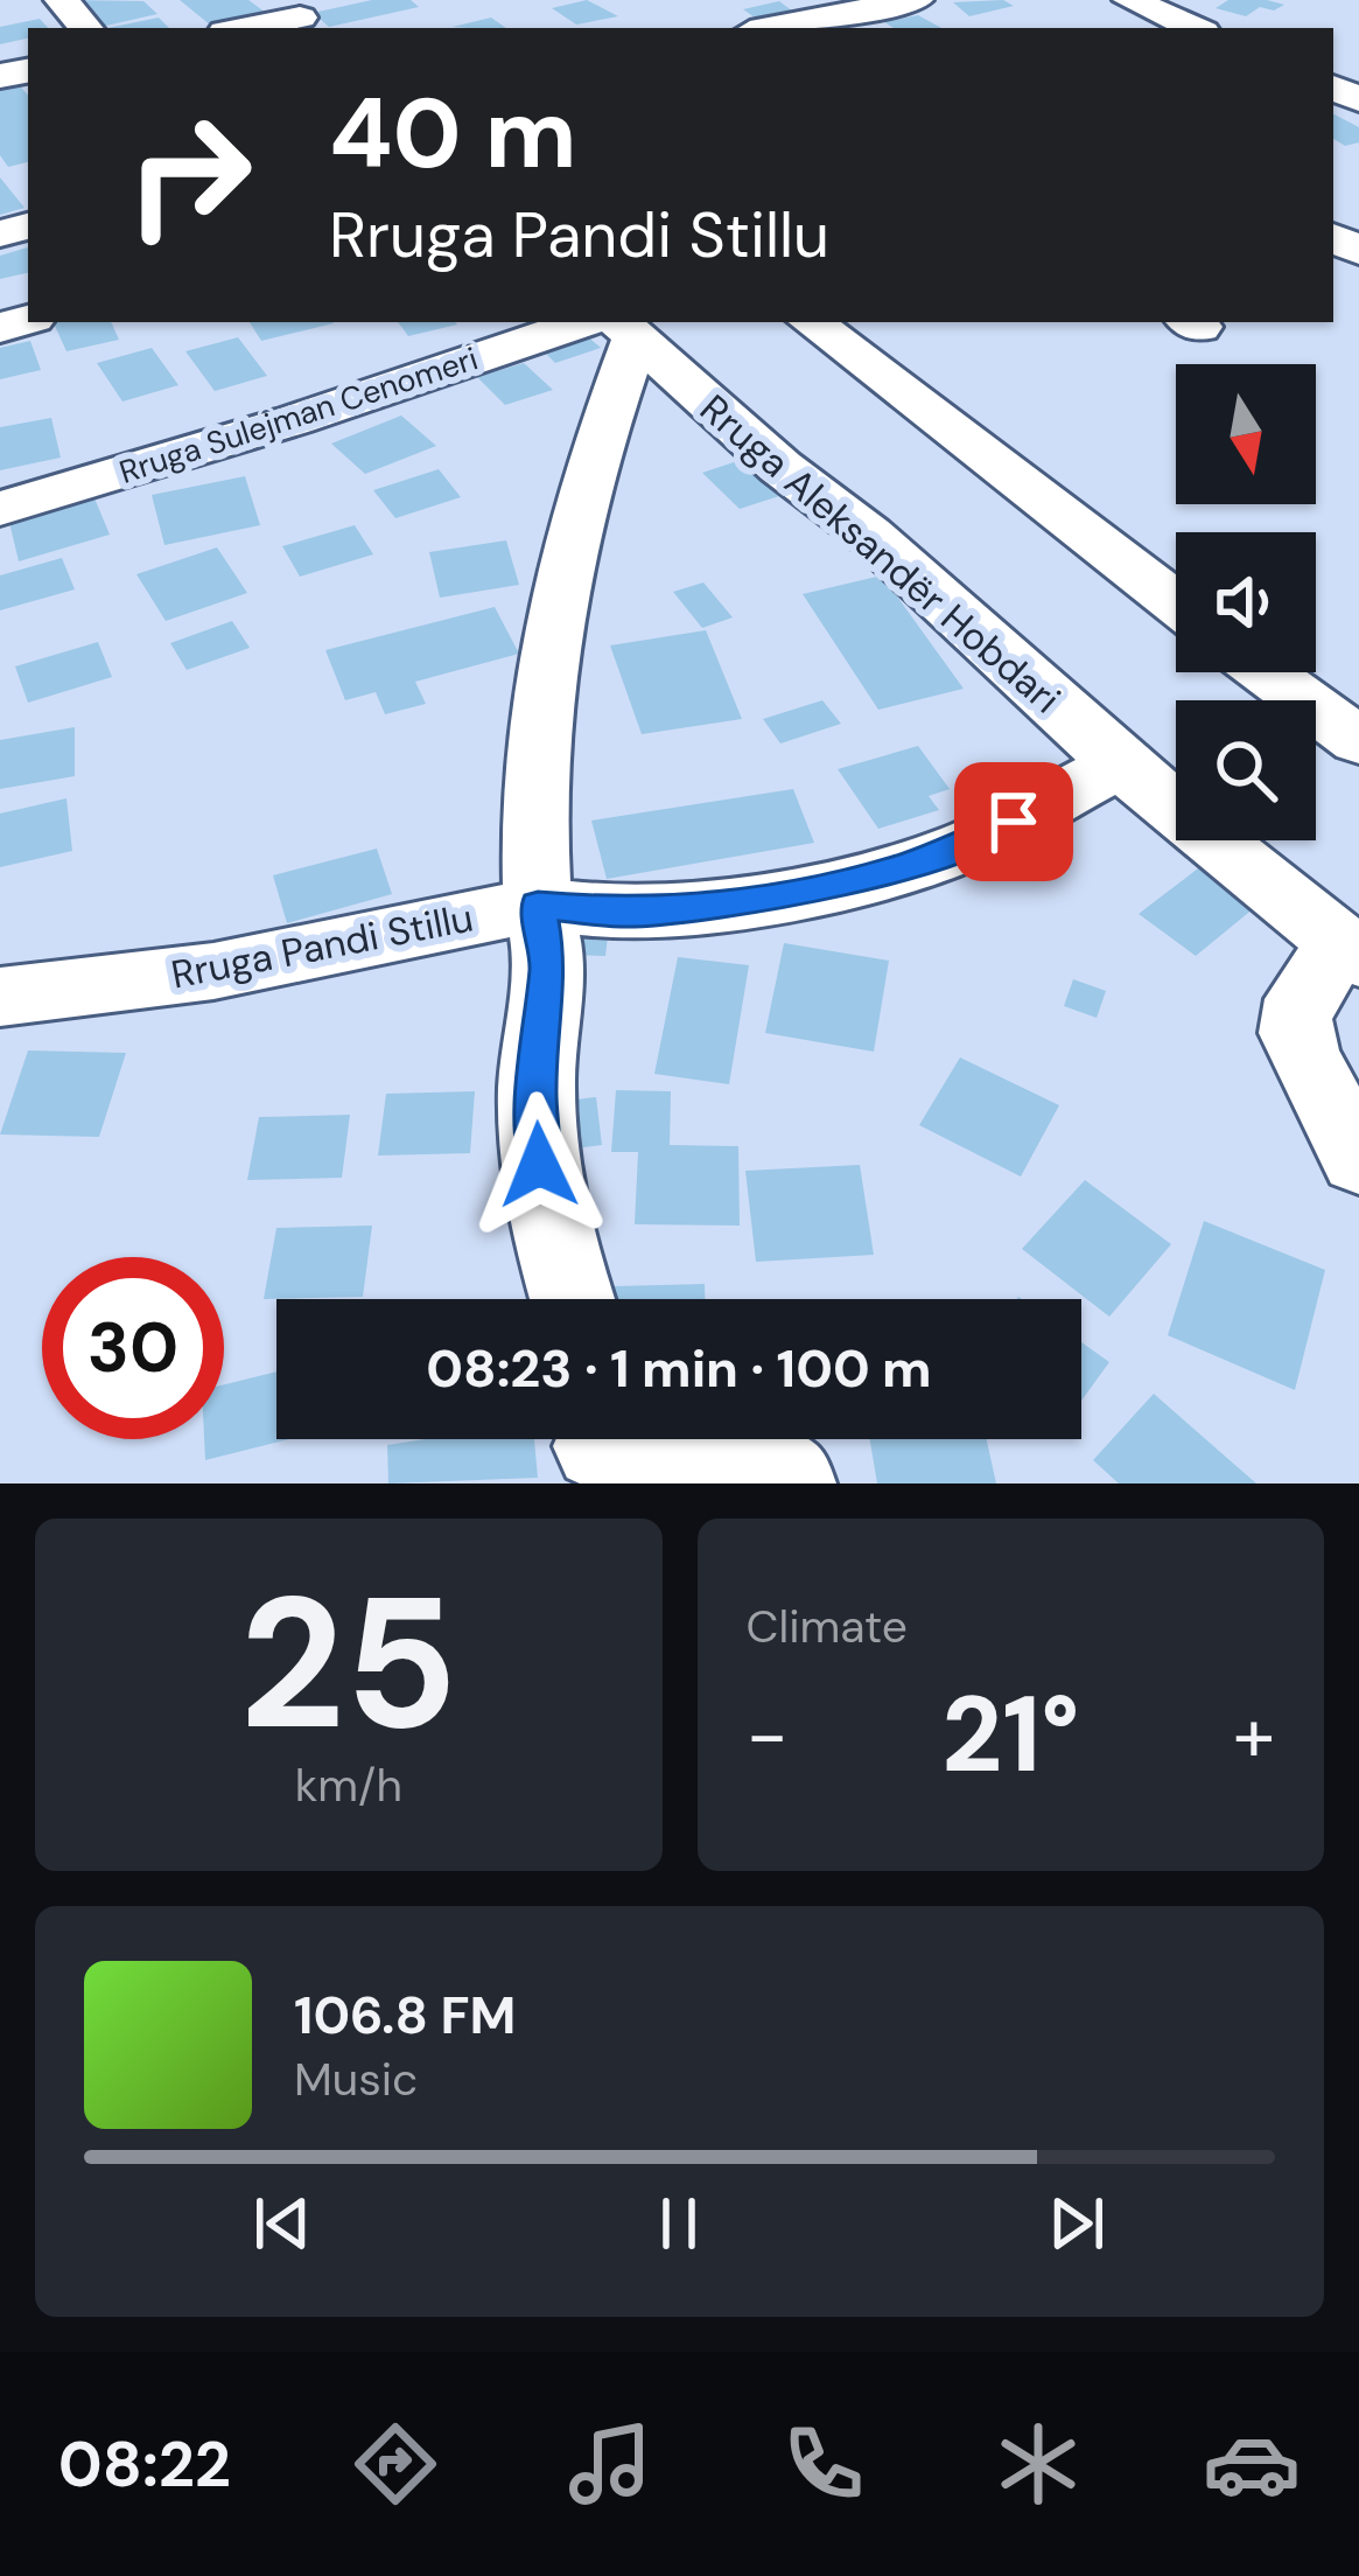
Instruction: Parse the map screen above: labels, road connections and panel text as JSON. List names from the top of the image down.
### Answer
{
  "streets": {
    "street": ["Rruga Sulejman Cenomeri", "Rruga Aleksandër Hobdari", "Rruga Pandi Stillu"]
  },
  "crossings": [
    ["Rruga Sulejman Cenomeri", "Rruga Aleksandër Hobdari"],
    ["Rruga Aleksandër Hobdari", "Rruga Pandi Stillu"]
  ],
  "north": "bottom",
  "page": {
    "turn": ["40 m", "Rruga Pandi Stillu"],
    "limit": "30",
    "trip": "08:23 · 1 min · 100 m",
    "tile": [
      ["25", "km/h"],
      "Climate"
    ],
    "heat": ["−", "21°", "+"],
    "song": ["106.8 FM", "Music"],
    "tabs": "08:22"
  }
}
